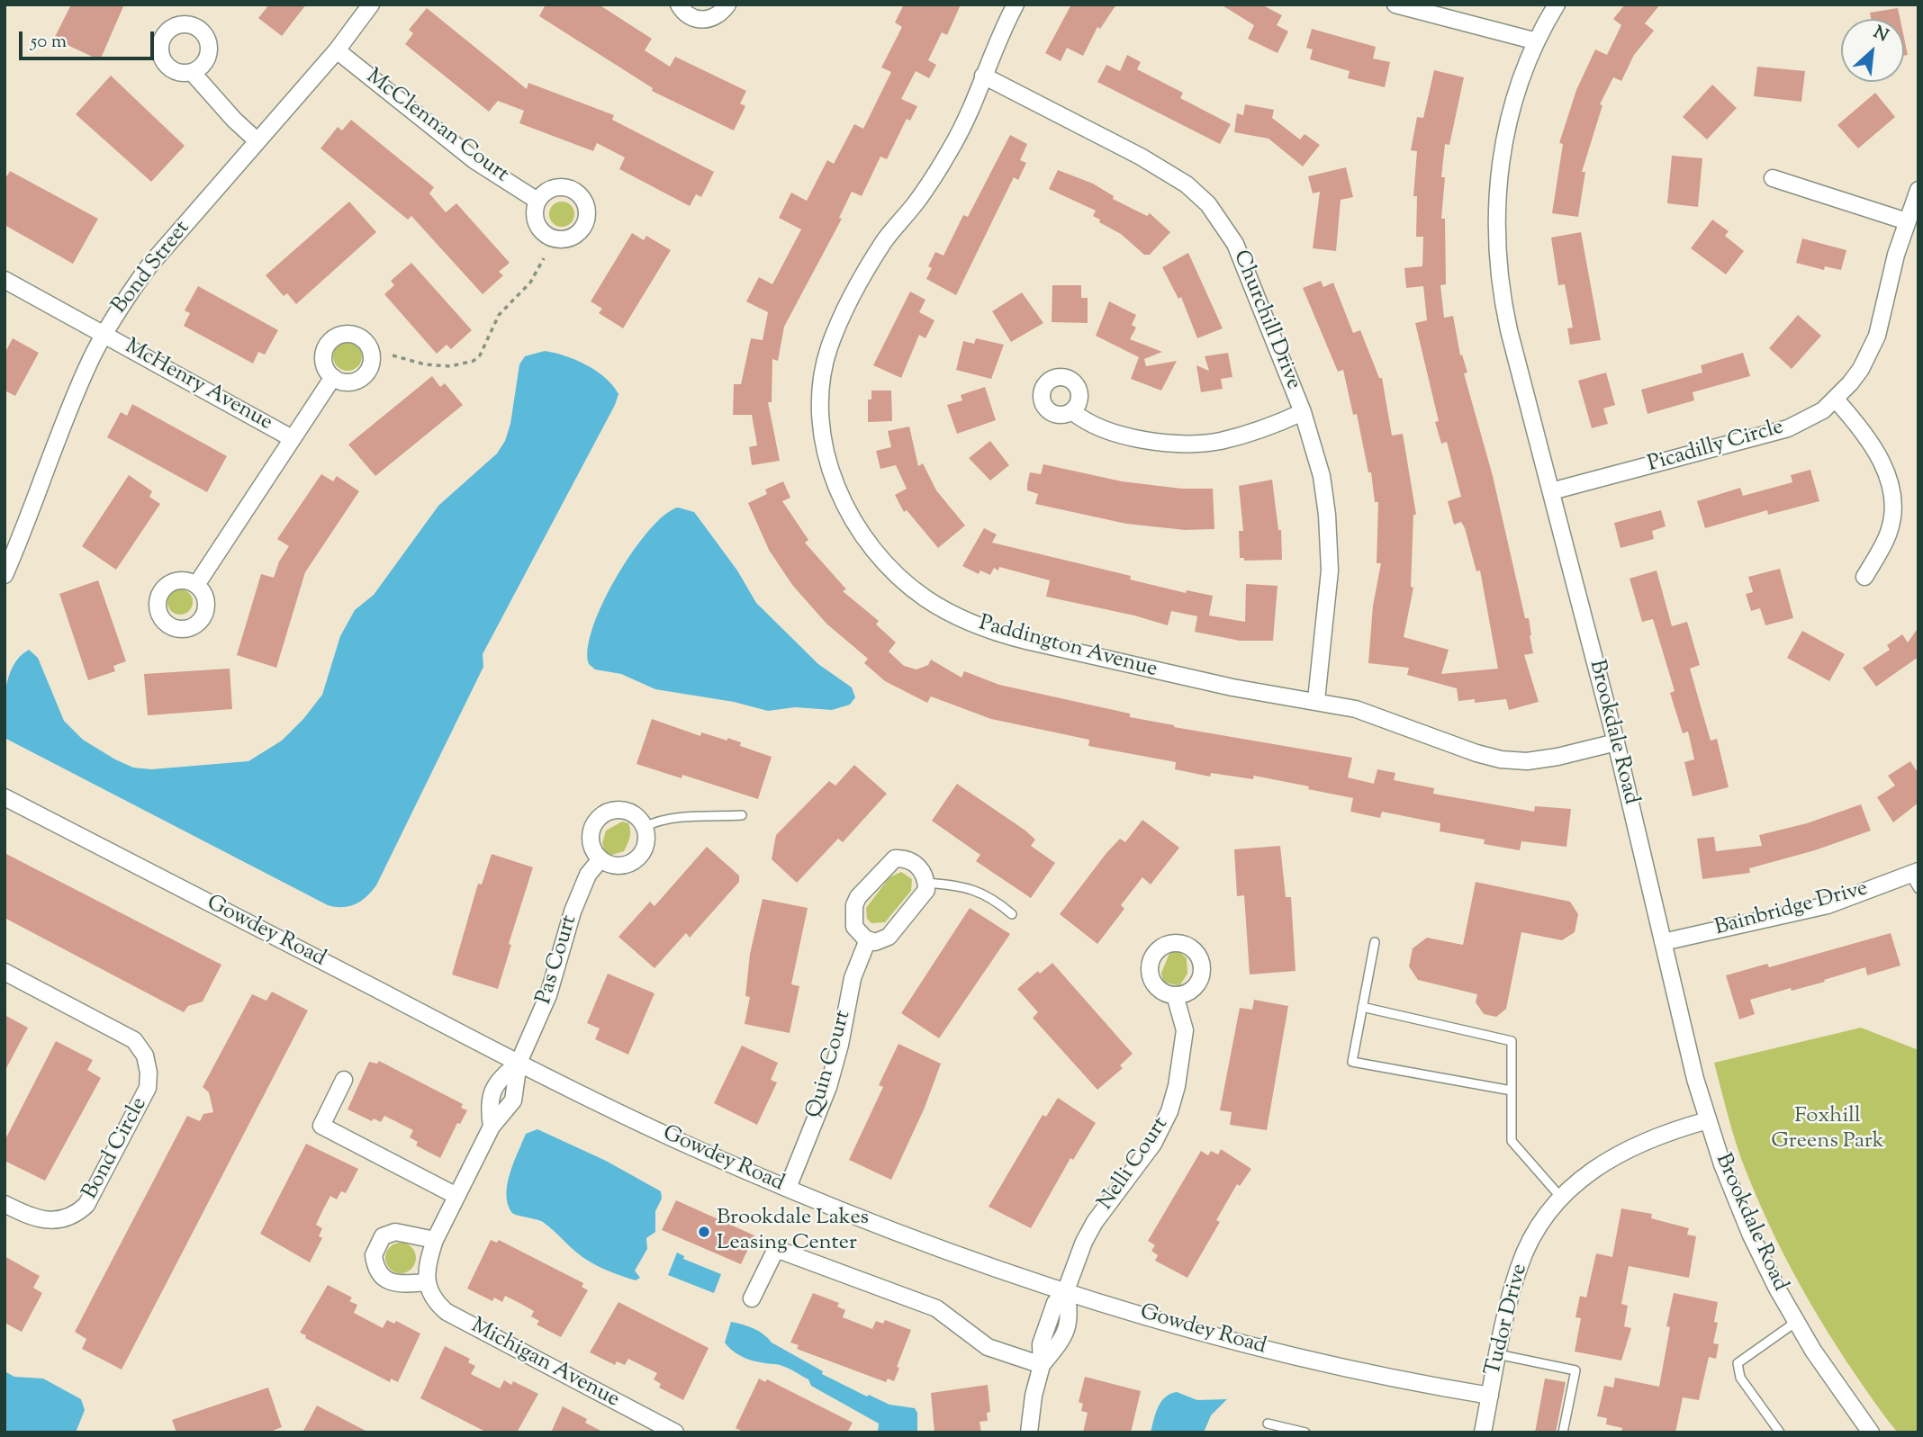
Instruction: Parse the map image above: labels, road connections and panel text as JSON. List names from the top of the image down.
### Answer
{
  "streets": {
    "street": [
      "McClennan Court",
      "Bond Street",
      "Churchill Drive",
      "McHenry Avenue",
      "Picadilly Circle",
      "Paddington Avenue",
      "Brookdale Road",
      "Bainbridge Drive",
      "Gowdey Road",
      "Pas Court",
      "Quin Court",
      "Bond Circle",
      "Nelli Court",
      "Tudor Drive",
      "Michigan Avenue"
    ]
  },
  "crossings": [
    ["McClennan Court", "Bond Street"],
    ["Bond Street", "McHenry Avenue"],
    ["Churchill Drive", "Paddington Avenue"],
    ["Picadilly Circle", "Brookdale Road"],
    ["Paddington Avenue", "Brookdale Road"],
    ["Brookdale Road", "Bainbridge Drive"],
    ["Brookdale Road", "Tudor Drive"],
    ["Gowdey Road", "Pas Court"],
    ["Gowdey Road", "Quin Court"],
    ["Gowdey Road", "Nelli Court"],
    ["Gowdey Road", "Tudor Drive"]
  ],
  "parks": ["Foxhill Greens Park"],
  "places": ["Brookdale Lakes Leasing Center"],
  "scale_bar": "50 m",
  "north": "top right"
}
